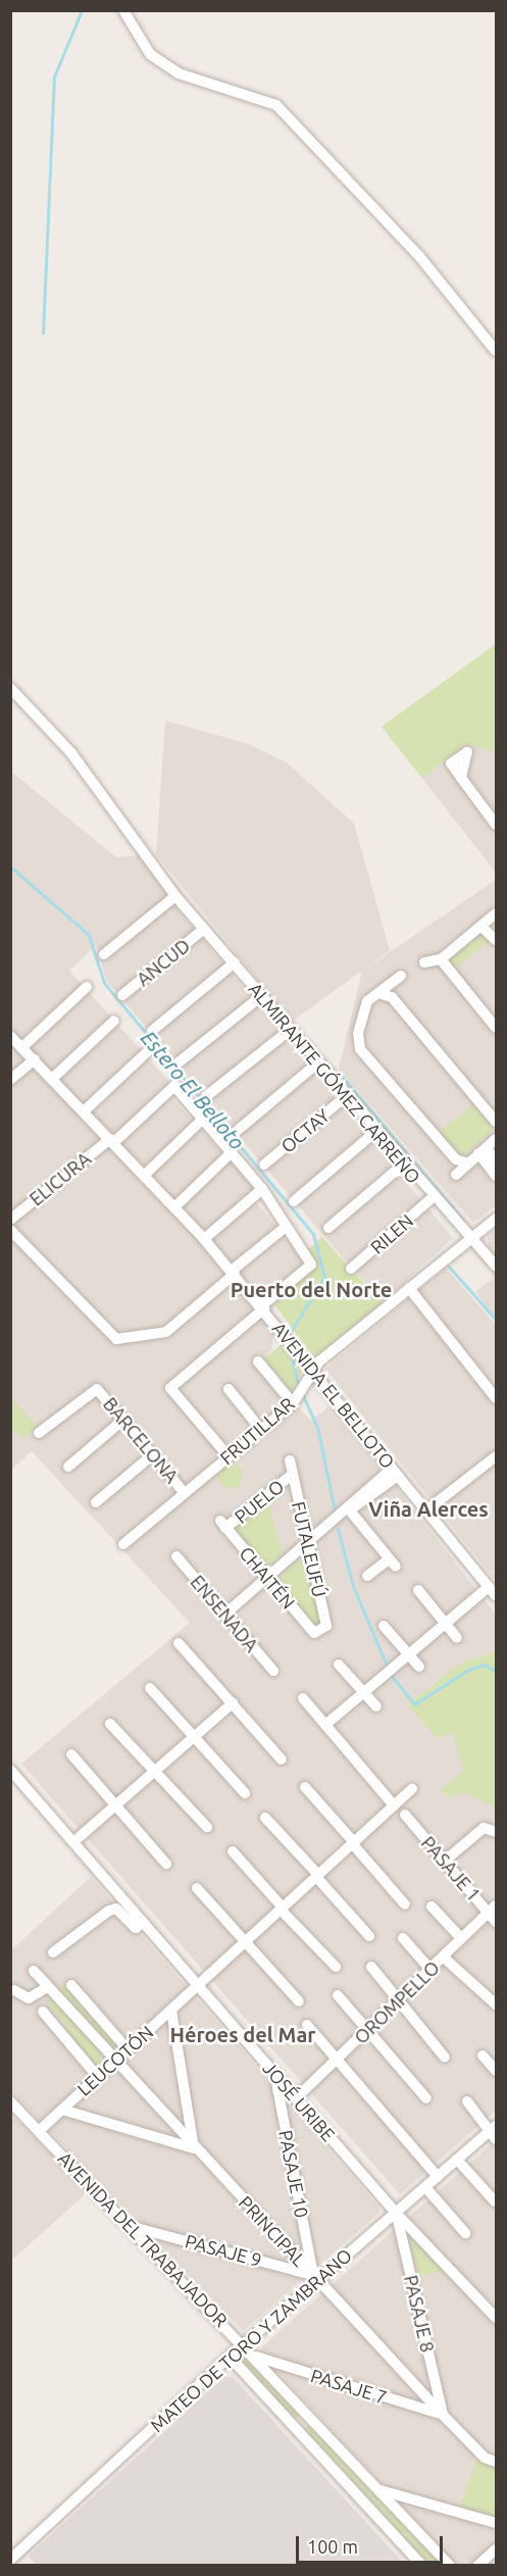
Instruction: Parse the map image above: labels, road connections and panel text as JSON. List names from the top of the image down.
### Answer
{
  "streets": {
    "street": [
      "ANCUD",
      "ALMIRANTE GÓMEZ CARREÑO",
      "OCTAY",
      "ELICURA",
      "RILEN",
      "AVENIDA EL BELLOTO",
      "FRUTILLAR",
      "BARCELONA",
      "PUELO",
      "FUTALEUFÚ",
      "CHAITÉN",
      "ENSENADA",
      "PASAJE 1",
      "OROMPELLO",
      "LEUCOTÓN",
      "JOSÉ URIBE",
      "PASAJE 10",
      "PRINCIPAL",
      "AVENIDA DEL TRABAJADOR",
      "PASAJE 9",
      "PASAJE 8",
      "MATEO DE TORO Y ZAMBRANO",
      "PASAJE 7"
    ]
  },
  "crossings": [
    ["ANCUD", "ALMIRANTE GÓMEZ CARREÑO"],
    ["ALMIRANTE GÓMEZ CARREÑO", "OCTAY"],
    ["ALMIRANTE GÓMEZ CARREÑO", "RILEN"],
    ["ALMIRANTE GÓMEZ CARREÑO", "FRUTILLAR"],
    ["ELICURA", "AVENIDA EL BELLOTO"],
    ["AVENIDA EL BELLOTO", "FRUTILLAR"],
    ["FRUTILLAR", "BARCELONA"],
    ["PUELO", "FUTALEUFÚ"],
    ["PUELO", "CHAITÉN"],
    ["FUTALEUFÚ", "CHAITÉN"],
    ["PASAJE 1", "OROMPELLO"],
    ["OROMPELLO", "JOSÉ URIBE"],
    ["LEUCOTÓN", "JOSÉ URIBE"],
    ["LEUCOTÓN", "PRINCIPAL"],
    ["LEUCOTÓN", "AVENIDA DEL TRABAJADOR"],
    ["JOSÉ URIBE", "PASAJE 10"],
    ["JOSÉ URIBE", "PASAJE 8"],
    ["JOSÉ URIBE", "MATEO DE TORO Y ZAMBRANO"],
    ["PASAJE 10", "PRINCIPAL"],
    ["PASAJE 10", "PASAJE 9"],
    ["PASAJE 10", "MATEO DE TORO Y ZAMBRANO"],
    ["PRINCIPAL", "PASAJE 9"],
    ["PRINCIPAL", "PASAJE 8"],
    ["PRINCIPAL", "MATEO DE TORO Y ZAMBRANO"],
    ["PRINCIPAL", "PASAJE 7"],
    ["AVENIDA DEL TRABAJADOR", "PASAJE 9"],
    ["AVENIDA DEL TRABAJADOR", "MATEO DE TORO Y ZAMBRANO"],
    ["AVENIDA DEL TRABAJADOR", "PASAJE 7"],
    ["PASAJE 9", "MATEO DE TORO Y ZAMBRANO"],
    ["PASAJE 8", "MATEO DE TORO Y ZAMBRANO"],
    ["PASAJE 8", "PASAJE 7"]
  ],
  "districts": ["Puerto del Norte", "Viña Alerces", "Héroes del Mar"],
  "water": ["Estero El Belloto"],
  "scale_bar": "100 m"
}
